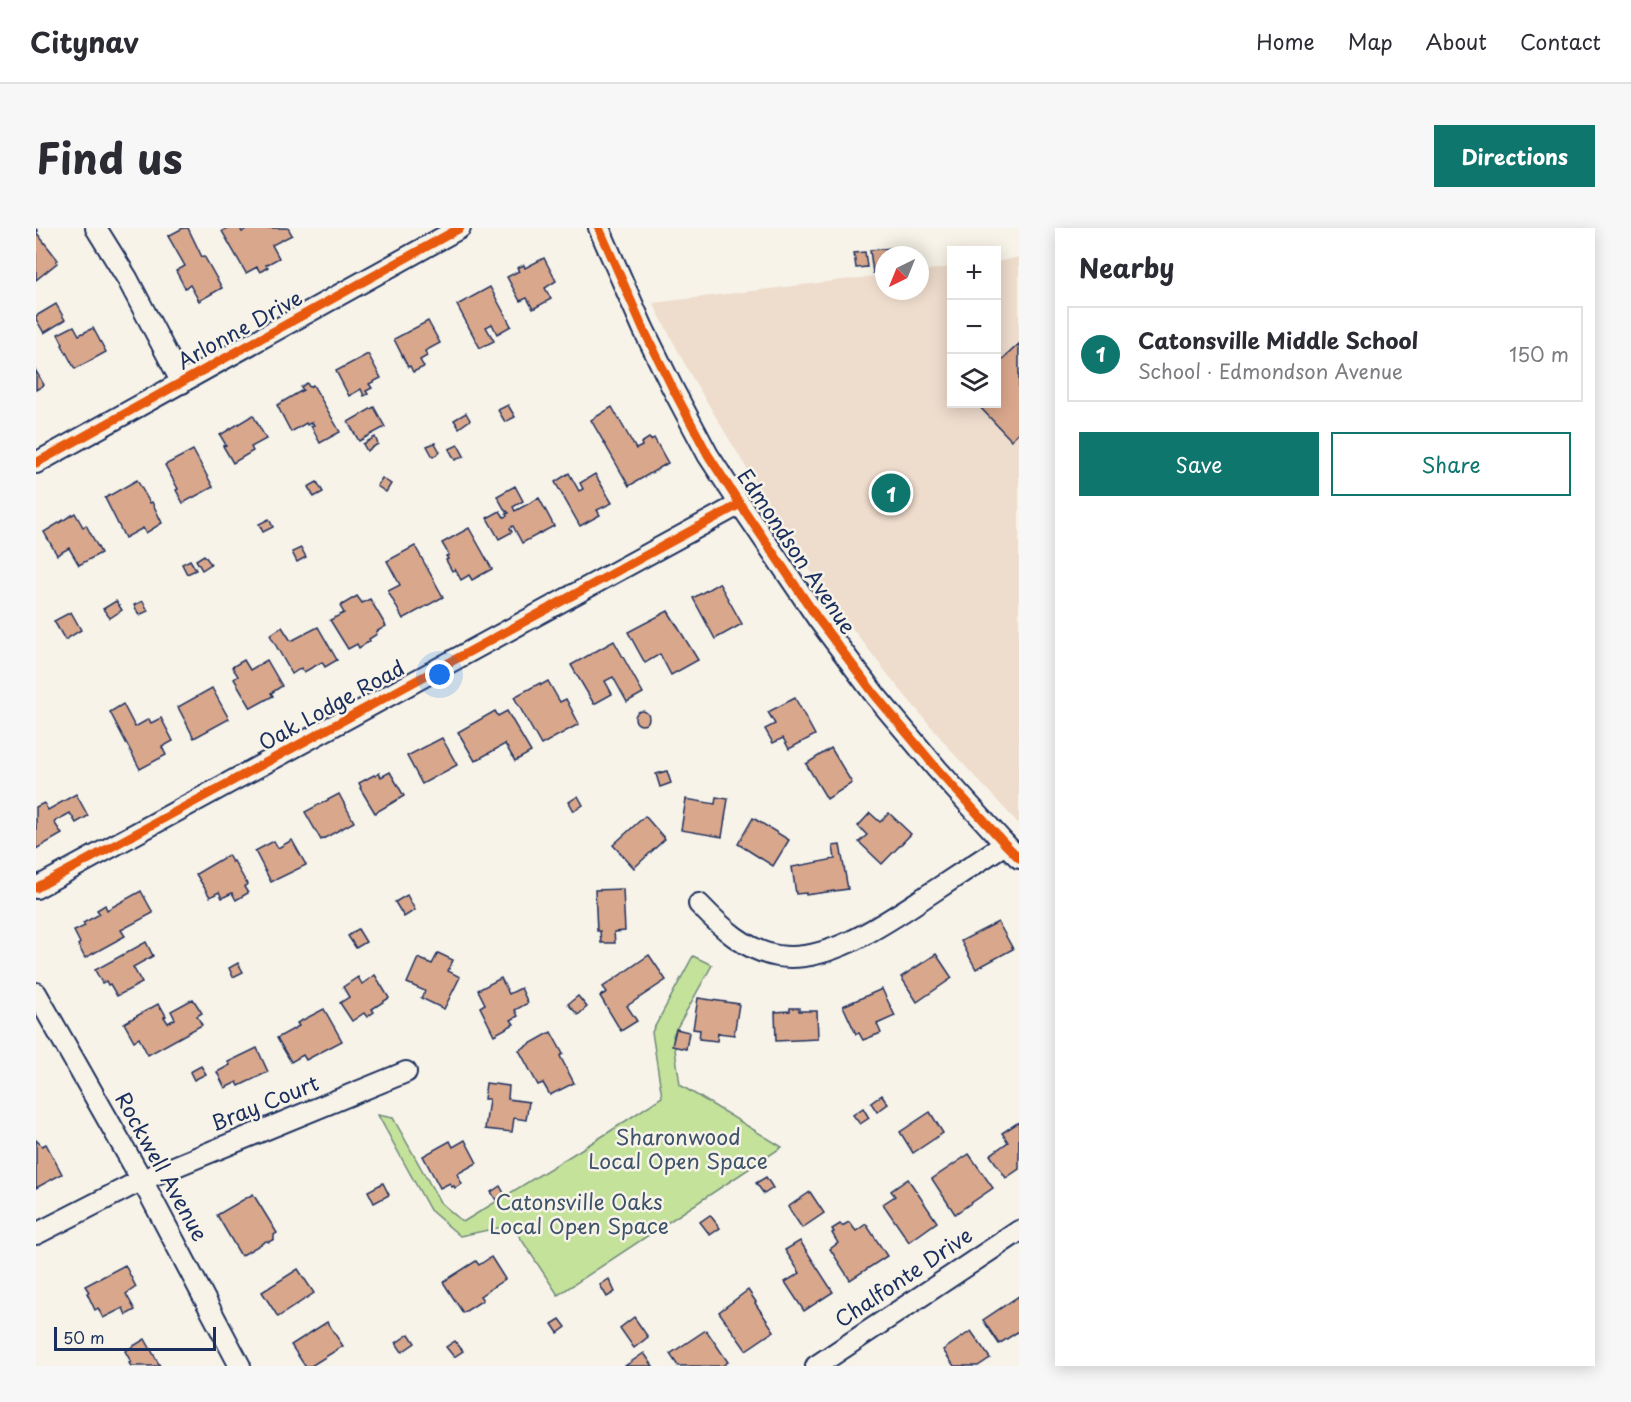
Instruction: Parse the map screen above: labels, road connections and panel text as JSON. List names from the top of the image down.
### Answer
{
  "streets": {
    "street": [
      "Arlonne Drive",
      "Edmondson Avenue",
      "Oak Lodge Road",
      "Bray Court",
      "Rockwell Avenue",
      "Chalfonte Drive"
    ]
  },
  "crossings": [
    ["Edmondson Avenue", "Oak Lodge Road"],
    ["Bray Court", "Rockwell Avenue"]
  ],
  "parks": ["Sharonwood Local Open Space", "Catonsville Oaks Local Open Space"],
  "scale_bar": "50 m",
  "north": "bottom left",
  "page": {
    "header": "Citynav",
    "nav": [
      "Home",
      "Map",
      "About",
      "Contact"
    ],
    "title": "Find us",
    "buttons": [
      "Directions",
      ["Save", "Share"]
    ],
    "heading": "Nearby",
    "map_buttons": ["+", "−"],
    "list": [
      {
        "mark": "1",
        "name": "Catonsville Middle School",
        "note": "School · Edmondson Avenue",
        "value": "150 m"
      }
    ],
    "pins": "1",
    "scale": "50 m"
  }
}
